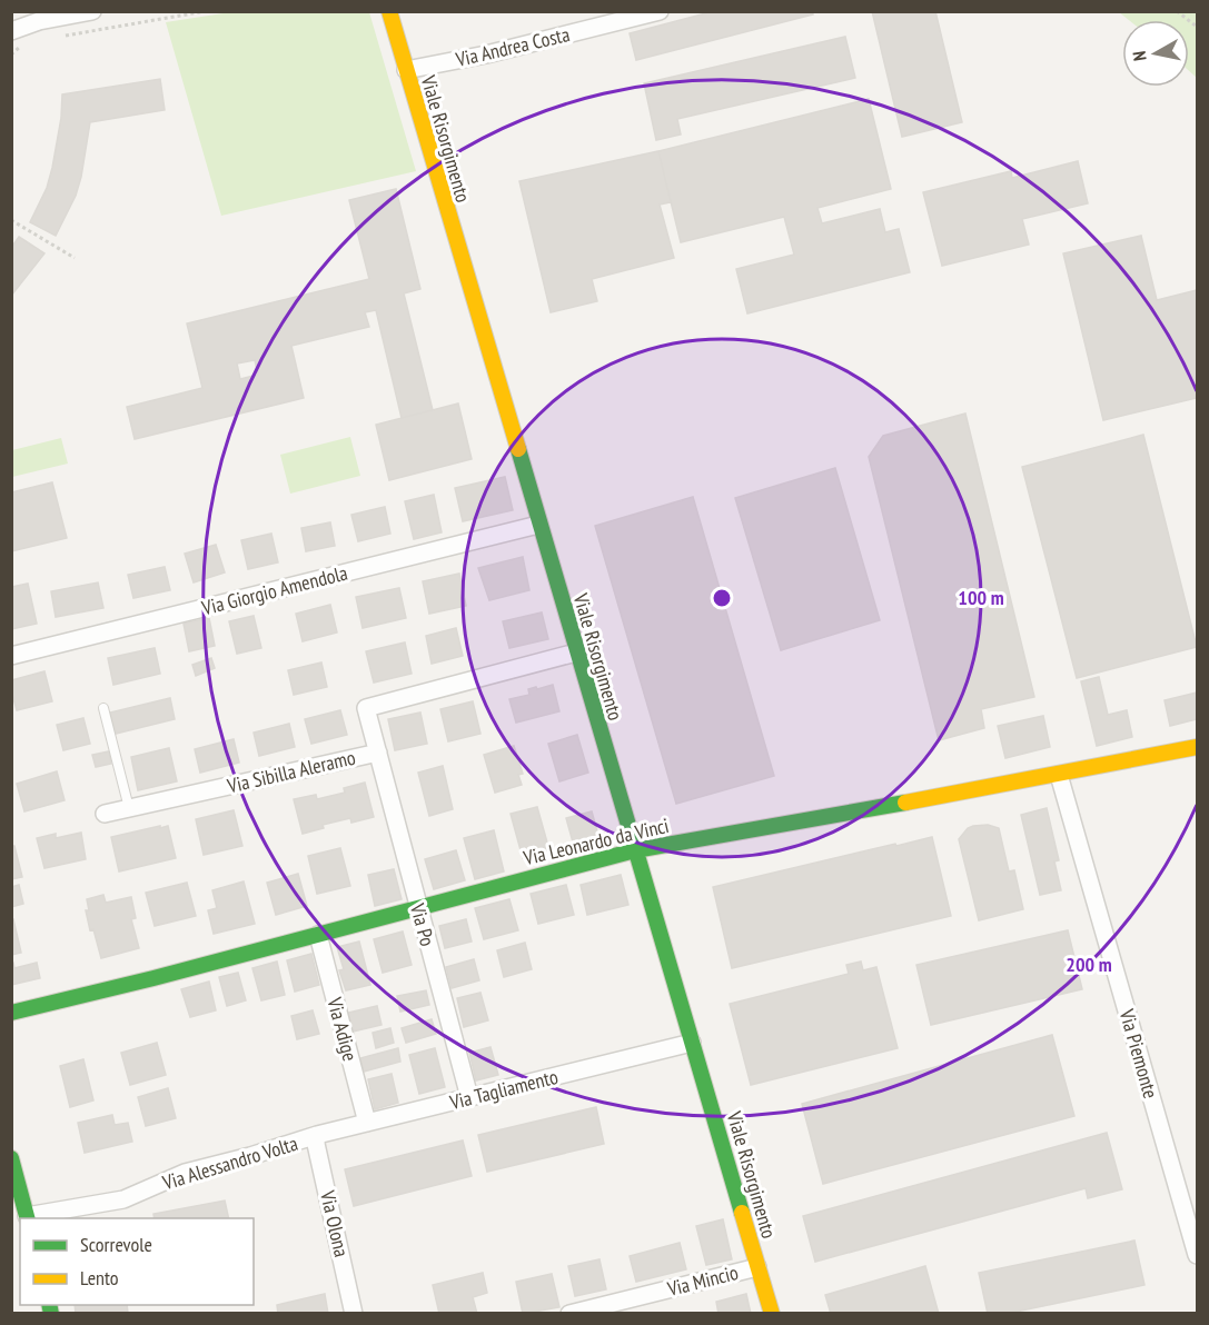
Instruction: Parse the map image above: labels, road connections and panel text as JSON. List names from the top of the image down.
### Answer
{
  "streets": {
    "street": [
      "Via Andrea Costa",
      "Viale Risorgimento",
      "Via Giorgio Amendola",
      "Via Sibilla Aleramo",
      "Via Leonardo da Vinci",
      "Via Po",
      "Via Adige",
      "Via Piemonte",
      "Via Tagliamento",
      "Via Alessandro Volta",
      "Via Olona",
      "Via Mincio"
    ]
  },
  "crossings": [
    ["Via Andrea Costa", "Viale Risorgimento"],
    ["Viale Risorgimento", "Via Giorgio Amendola"],
    ["Viale Risorgimento", "Via Sibilla Aleramo"],
    ["Viale Risorgimento", "Via Leonardo da Vinci"],
    ["Viale Risorgimento", "Via Tagliamento"],
    ["Viale Risorgimento", "Via Mincio"],
    ["Via Sibilla Aleramo", "Via Po"],
    ["Via Leonardo da Vinci", "Via Po"],
    ["Via Leonardo da Vinci", "Via Adige"],
    ["Via Leonardo da Vinci", "Via Piemonte"],
    ["Via Po", "Via Tagliamento"],
    ["Via Adige", "Via Tagliamento"],
    ["Via Tagliamento", "Via Alessandro Volta"],
    ["Via Tagliamento", "Via Olona"],
    ["Via Alessandro Volta", "Via Olona"]
  ],
  "legend": ["Scorrevole", "Lento"],
  "north": "left",
  "rings": ["100 m", "200 m"]
}
